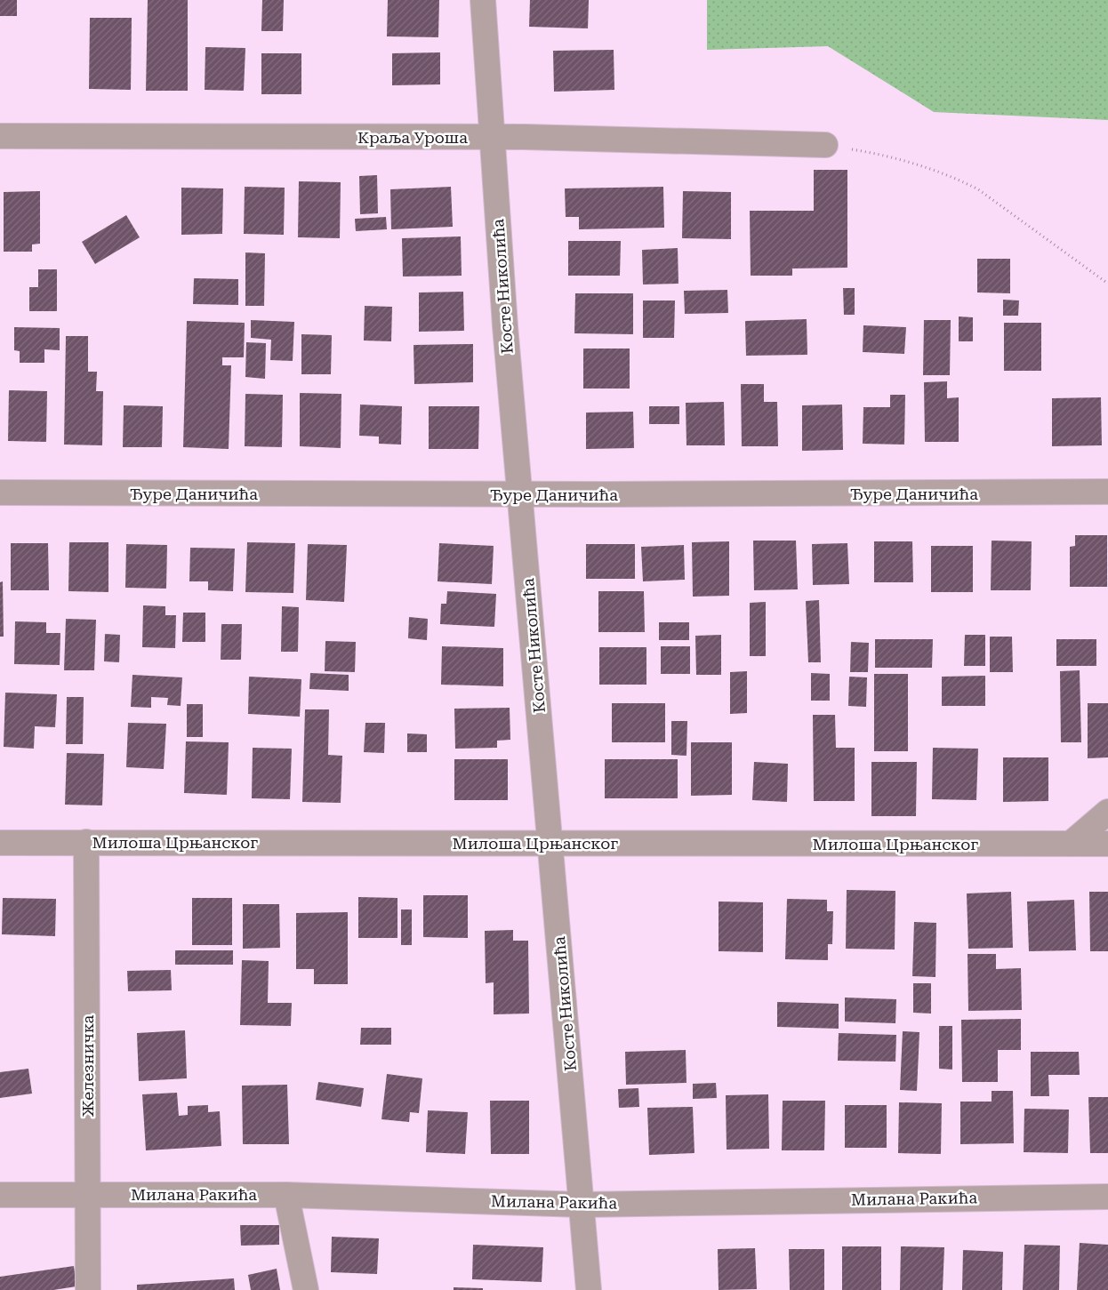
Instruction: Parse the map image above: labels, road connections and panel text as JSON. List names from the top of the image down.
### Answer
{
  "streets": {
    "street": [
      "Краља Уроша",
      "Косте Николића",
      "Ђуре Даничића",
      "Милоша Црњанског",
      "Железничка",
      "Милана Ракића"
    ]
  },
  "crossings": [
    ["Краља Уроша", "Косте Николића"],
    ["Косте Николића", "Ђуре Даничића"],
    ["Косте Николића", "Милоша Црњанског"],
    ["Косте Николића", "Милана Ракића"],
    ["Милоша Црњанског", "Железничка"],
    ["Железничка", "Милана Ракића"]
  ]
}
